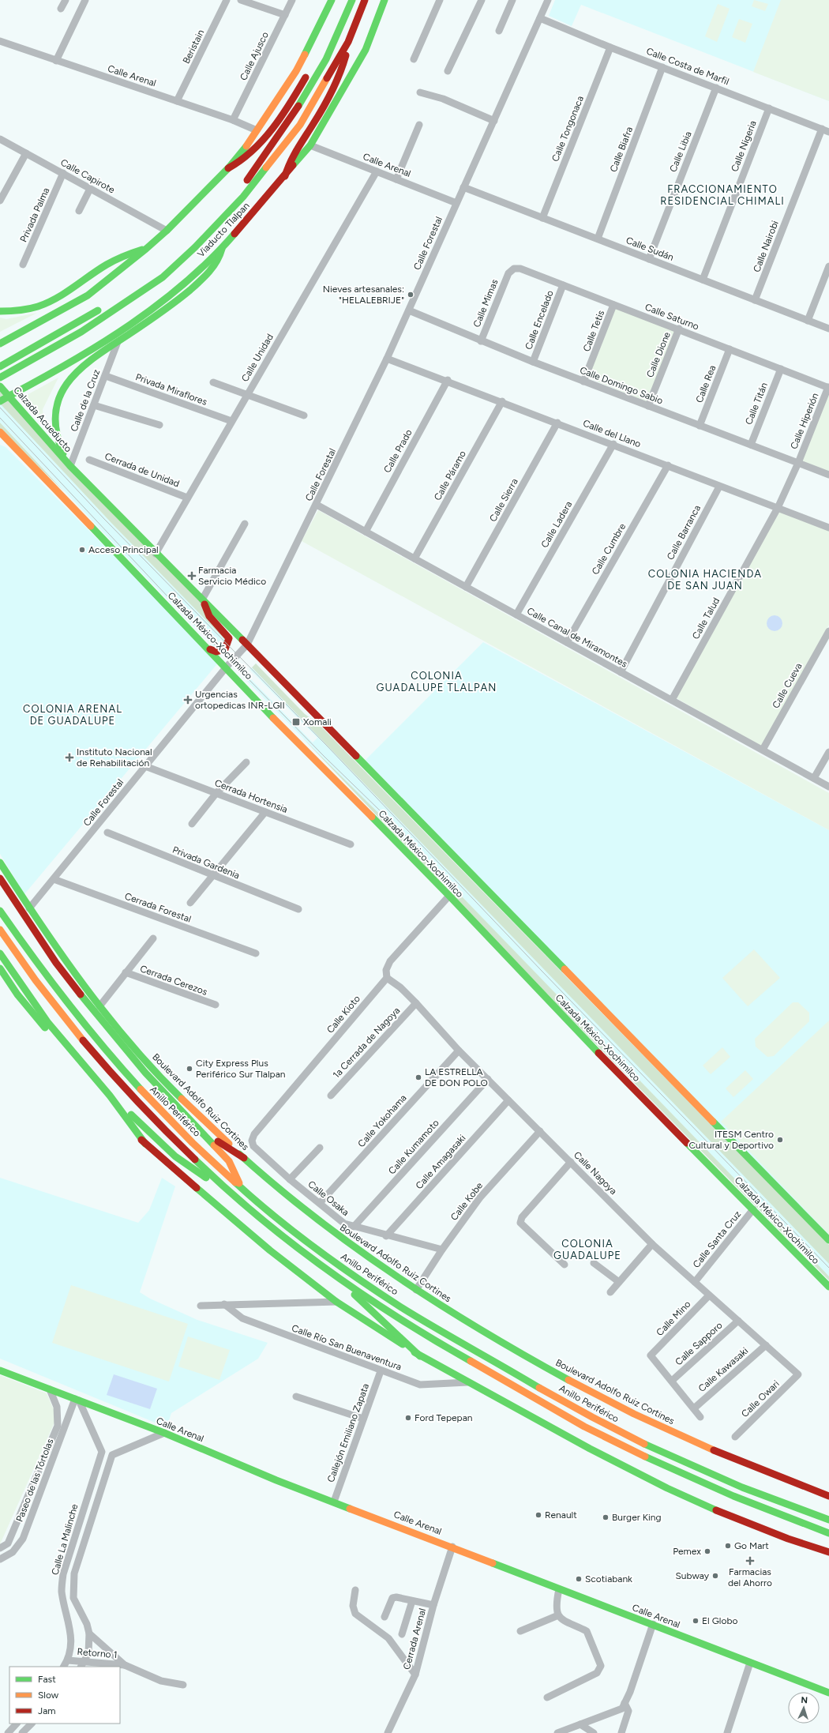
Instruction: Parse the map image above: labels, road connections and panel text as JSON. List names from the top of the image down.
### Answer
{
  "streets": {
    "main road": [
      "Calle Arenal",
      "Viaducto Tlalpan",
      "Calzada Acueducto",
      "Calzada México-Xochimilco",
      "Boulevard Adolfo Ruiz Cortines",
      "Anillo Periférico"
    ],
    "street": [
      "Beristain",
      "Calle Ajusco",
      "Calle Costa de Marfil",
      "Calle Tongonaca",
      "Calle Nigeria",
      "Calle Biafra",
      "Calle Libia",
      "Calle Capirote",
      "Privada Palma",
      "Calle Forestal",
      "Calle Nairobi",
      "Calle Sudán",
      "Calle Mimas",
      "Calle Saturno",
      "Calle Encelado",
      "Calle Tetis",
      "Calle Dione",
      "Calle Unidad",
      "Calle Rea",
      "Calle Domingo Sabio",
      "Privada Miraflores",
      "Calle de la Cruz",
      "Calle Titán",
      "Calle Hiperión",
      "Calle del Llano",
      "Calle Prado",
      "Cerrada de Unidad",
      "Calle Páramo",
      "Calle Sierra",
      "Calle Ladera",
      "Calle Barranca",
      "Calle Cumbre",
      "Calle Talud",
      "Calle Canal de Miramontes",
      "Calle Cueva",
      "Cerrada Hortensia",
      "Privada Gardenia",
      "Cerrada Forestal",
      "Cerrada Cerezos",
      "Calle Kioto",
      "1a Cerrada de Nagoya",
      "Calle Yokohama",
      "Calle Kumamoto",
      "Calle Amagasaki",
      "Calle Nagoya",
      "Calle Osaka",
      "Calle Kobe",
      "Calle Santa Cruz",
      "Calle Mino",
      "Calle Sapporo",
      "Calle Río San Buenaventura",
      "Calle Kawasaki",
      "Calle Owari",
      "Callejón Emiliano Zapata",
      "Paseo de las Tórtolas",
      "Calle La Malinche",
      "Cerrada Arenal",
      "Retorno 1"
    ]
  },
  "crossings": [
    ["Beristain", "Calle Arenal"],
    ["Calle Ajusco", "Calle Arenal"],
    ["Calle Costa de Marfil", "Calle Tongonaca"],
    ["Calle Costa de Marfil", "Calle Nigeria"],
    ["Calle Costa de Marfil", "Calle Biafra"],
    ["Calle Costa de Marfil", "Calle Libia"],
    ["Calle Costa de Marfil", "Calle Forestal"],
    ["Calle Costa de Marfil", "Calle Nairobi"],
    ["Calle Arenal", "Viaducto Tlalpan"],
    ["Calle Arenal", "Calle Forestal"],
    ["Calle Arenal", "Calle Unidad"],
    ["Calle Arenal", "Callejón Emiliano Zapata"],
    ["Calle Arenal", "Paseo de las Tórtolas"],
    ["Calle Arenal", "Cerrada Arenal"],
    ["Calle Tongonaca", "Calle Sudán"],
    ["Calle Nigeria", "Calle Sudán"],
    ["Calle Biafra", "Calle Sudán"],
    ["Calle Libia", "Calle Sudán"],
    ["Calle Capirote", "Privada Palma"],
    ["Calle Forestal", "Calle Sudán"],
    ["Calle Forestal", "Calle Domingo Sabio"],
    ["Calle Forestal", "Calle del Llano"],
    ["Calle Forestal", "Calzada México-Xochimilco"],
    ["Calle Forestal", "Calle Canal de Miramontes"],
    ["Calle Forestal", "Cerrada Hortensia"],
    ["Calle Forestal", "Cerrada Forestal"],
    ["Calle Forestal", "Boulevard Adolfo Ruiz Cortines"],
    ["Calle Nairobi", "Calle Sudán"],
    ["Calle Mimas", "Calle Saturno"],
    ["Calle Mimas", "Calle Domingo Sabio"],
    ["Calle Saturno", "Calle Encelado"],
    ["Calle Saturno", "Calle Tetis"],
    ["Calle Saturno", "Calle Dione"],
    ["Calle Saturno", "Calle Rea"],
    ["Calle Saturno", "Calle Titán"],
    ["Calle Saturno", "Calle Hiperión"],
    ["Calle Encelado", "Calle Domingo Sabio"],
    ["Calle Tetis", "Calle Domingo Sabio"],
    ["Calle Dione", "Calle Domingo Sabio"],
    ["Calle Unidad", "Privada Miraflores"],
    ["Calle Unidad", "Cerrada de Unidad"],
    ["Calle Unidad", "Calzada México-Xochimilco"],
    ["Calle Rea", "Calle Domingo Sabio"],
    ["Calle Domingo Sabio", "Calle Titán"],
    ["Calle Domingo Sabio", "Calle Hiperión"],
    ["Calle Domingo Sabio", "Calle Talud"],
    ["Privada Miraflores", "Calle de la Cruz"],
    ["Calle de la Cruz", "Calzada Acueducto"],
    ["Calle de la Cruz", "Calzada México-Xochimilco"],
    ["Calzada Acueducto", "Calzada México-Xochimilco"],
    ["Calle Hiperión", "Calle Talud"],
    ["Calle del Llano", "Calle Prado"],
    ["Calle del Llano", "Calle Páramo"],
    ["Calle del Llano", "Calle Sierra"],
    ["Calle del Llano", "Calle Ladera"],
    ["Calle del Llano", "Calle Barranca"],
    ["Calle del Llano", "Calle Cumbre"],
    ["Calle del Llano", "Calle Talud"],
    ["Calle Prado", "Calle Canal de Miramontes"],
    ["Calle Páramo", "Calle Canal de Miramontes"],
    ["Calle Sierra", "Calle Canal de Miramontes"],
    ["Calle Ladera", "Calle Canal de Miramontes"],
    ["Calle Barranca", "Calle Canal de Miramontes"],
    ["Calle Cumbre", "Calle Canal de Miramontes"],
    ["Calle Talud", "Calle Canal de Miramontes"],
    ["Calzada México-Xochimilco", "Calle Santa Cruz"],
    ["Calle Canal de Miramontes", "Calle Cueva"],
    ["Calle Kioto", "Calle Nagoya"],
    ["Calle Kioto", "Calle Osaka"],
    ["1a Cerrada de Nagoya", "Calle Nagoya"],
    ["Boulevard Adolfo Ruiz Cortines", "Calle Kobe"],
    ["Calle Yokohama", "Calle Nagoya"],
    ["Calle Yokohama", "Calle Osaka"],
    ["Calle Kumamoto", "Calle Nagoya"],
    ["Calle Kumamoto", "Calle Osaka"],
    ["Calle Amagasaki", "Calle Nagoya"],
    ["Calle Amagasaki", "Calle Osaka"],
    ["Calle Nagoya", "Calle Kobe"],
    ["Calle Nagoya", "Calle Santa Cruz"],
    ["Calle Nagoya", "Calle Mino"],
    ["Calle Nagoya", "Calle Sapporo"],
    ["Calle Nagoya", "Calle Kawasaki"],
    ["Calle Nagoya", "Calle Owari"],
    ["Calle Osaka", "Calle Kobe"],
    ["Calle Mino", "Calle Sapporo"],
    ["Calle Río San Buenaventura", "Callejón Emiliano Zapata"],
    ["Calle La Malinche", "Retorno 1"]
  ],
  "districts": [
    "FRACCIONAMIENTO RESIDENCIAL CHIMALI",
    "COLONIA HACIENDA DE SAN JUAN",
    "COLONIA GUADALUPE TLALPAN",
    "COLONIA ARENAL DE GUADALUPE",
    "COLONIA GUADALUPE"
  ],
  "places": {
    "other": [
      "Nieves artesanales: \"HELALEBRIJE\"",
      "Acceso Principal",
      "City Express Plus Periférico Sur Tlalpan",
      "LA ESTRELLA DE DON POLO",
      "ITESM Centro Cultural y Deportivo",
      "Ford Tepepan",
      "Renault",
      "Burger King",
      "Go Mart",
      "Pemex",
      "Subway",
      "Scotiabank",
      "El Globo"
    ],
    "health": [
      "Farmacia Servicio Médico",
      "Urgencias ortopedicas INR-LGII",
      "Instituto Nacional de Rehabilitación",
      "Farmacias del Ahorro"
    ],
    "transit": ["Xomali"]
  },
  "legend": ["Fast", "Slow", "Jam"],
  "north": "top"
}
